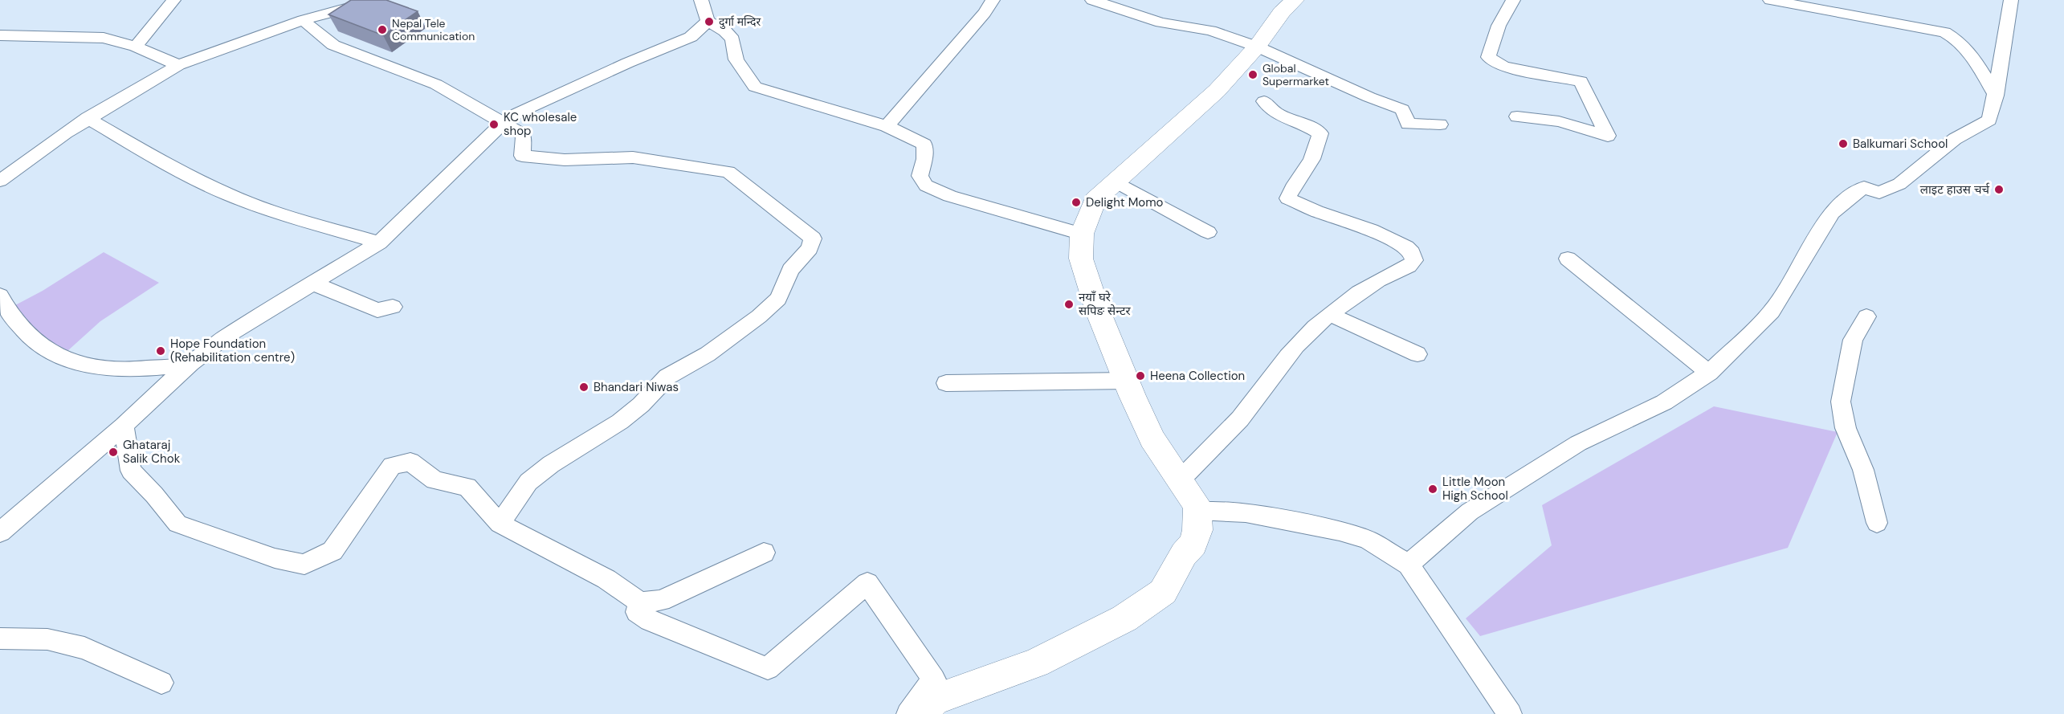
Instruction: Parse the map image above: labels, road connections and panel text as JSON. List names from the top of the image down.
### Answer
{
  "places": [
    "दुर्गा मन्दिर",
    "Nepal Tele Communication",
    "Global Supermarket",
    "KC wholesale shop",
    "Balkumari School",
    "लाइट हाउस चर्च",
    "Delight Momo",
    "नयाँ घरे सपिङ सेन्टर",
    "Hope Foundation (Rehabilitation centre)",
    "Heena Collection",
    "Bhandari Niwas",
    "Ghataraj Salik Chok",
    "Little Moon High School"
  ]
}
